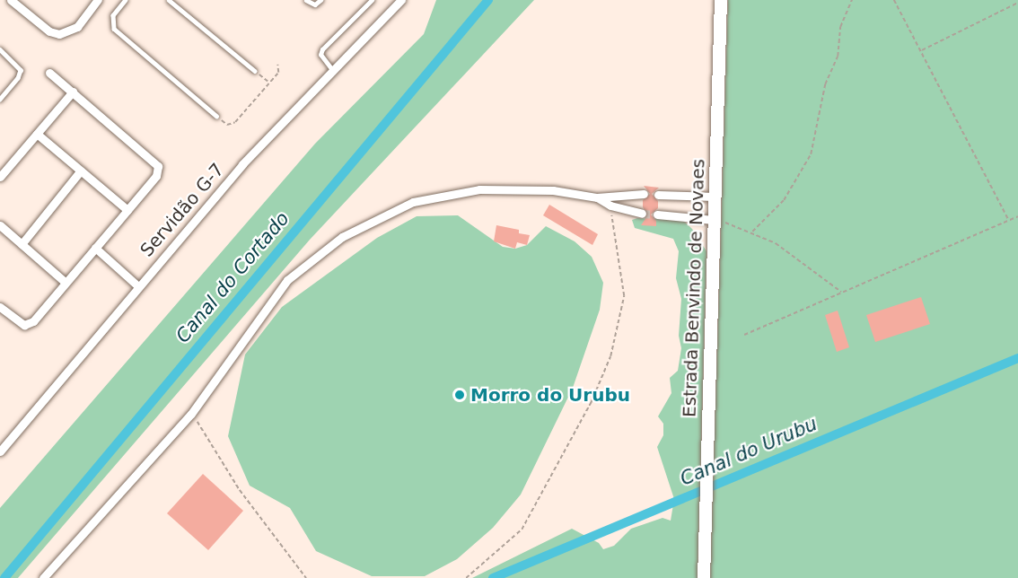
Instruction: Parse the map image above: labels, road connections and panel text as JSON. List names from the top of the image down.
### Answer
{
  "streets": {
    "street": ["Servidão G-7", "Estrada Benvindo de Novaes"]
  },
  "water": ["Canal do Cortado", "Canal do Urubu"],
  "places": ["Morro do Urubu"]
}
